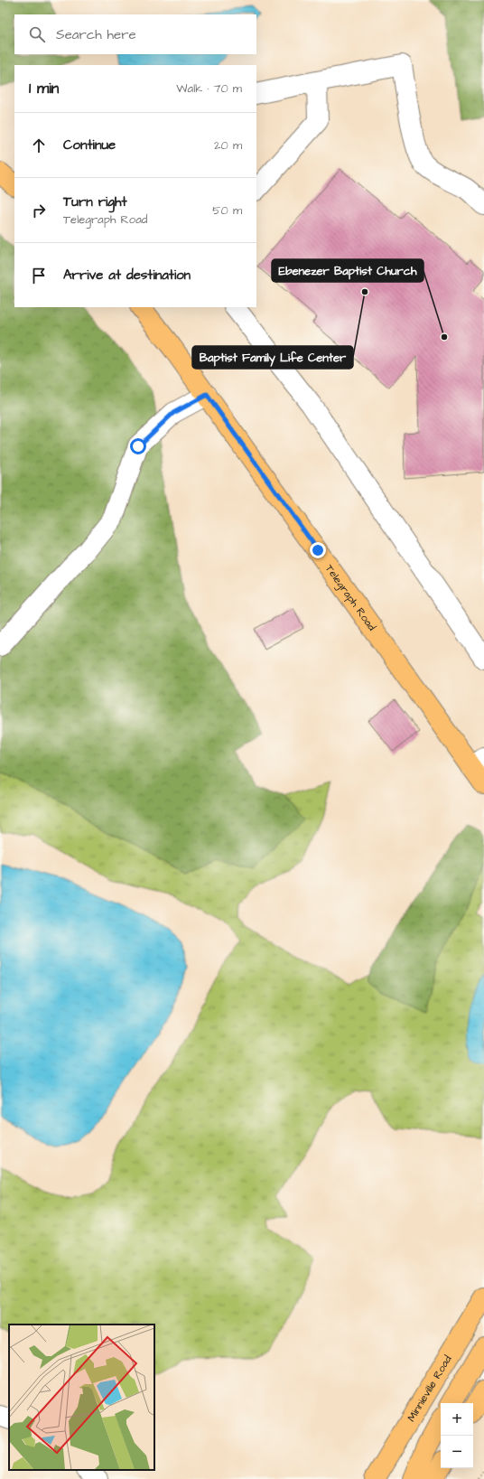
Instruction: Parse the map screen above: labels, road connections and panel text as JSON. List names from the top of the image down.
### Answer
{
  "streets": {
    "main road": ["Telegraph Road", "Minnieville Road"]
  },
  "places": ["Baptist Family Life Center", "Ebenezer Baptist Church"],
  "page": {
    "search": "Search here",
    "heading": ["1 min", "Walk · 70 m"],
    "list": [
      ["Continue", "20 m"],
      ["Turn right", "Telegraph Road", "50 m"],
      "Arrive at destination"
    ],
    "map_buttons": ["+", "−"]
  }
}
